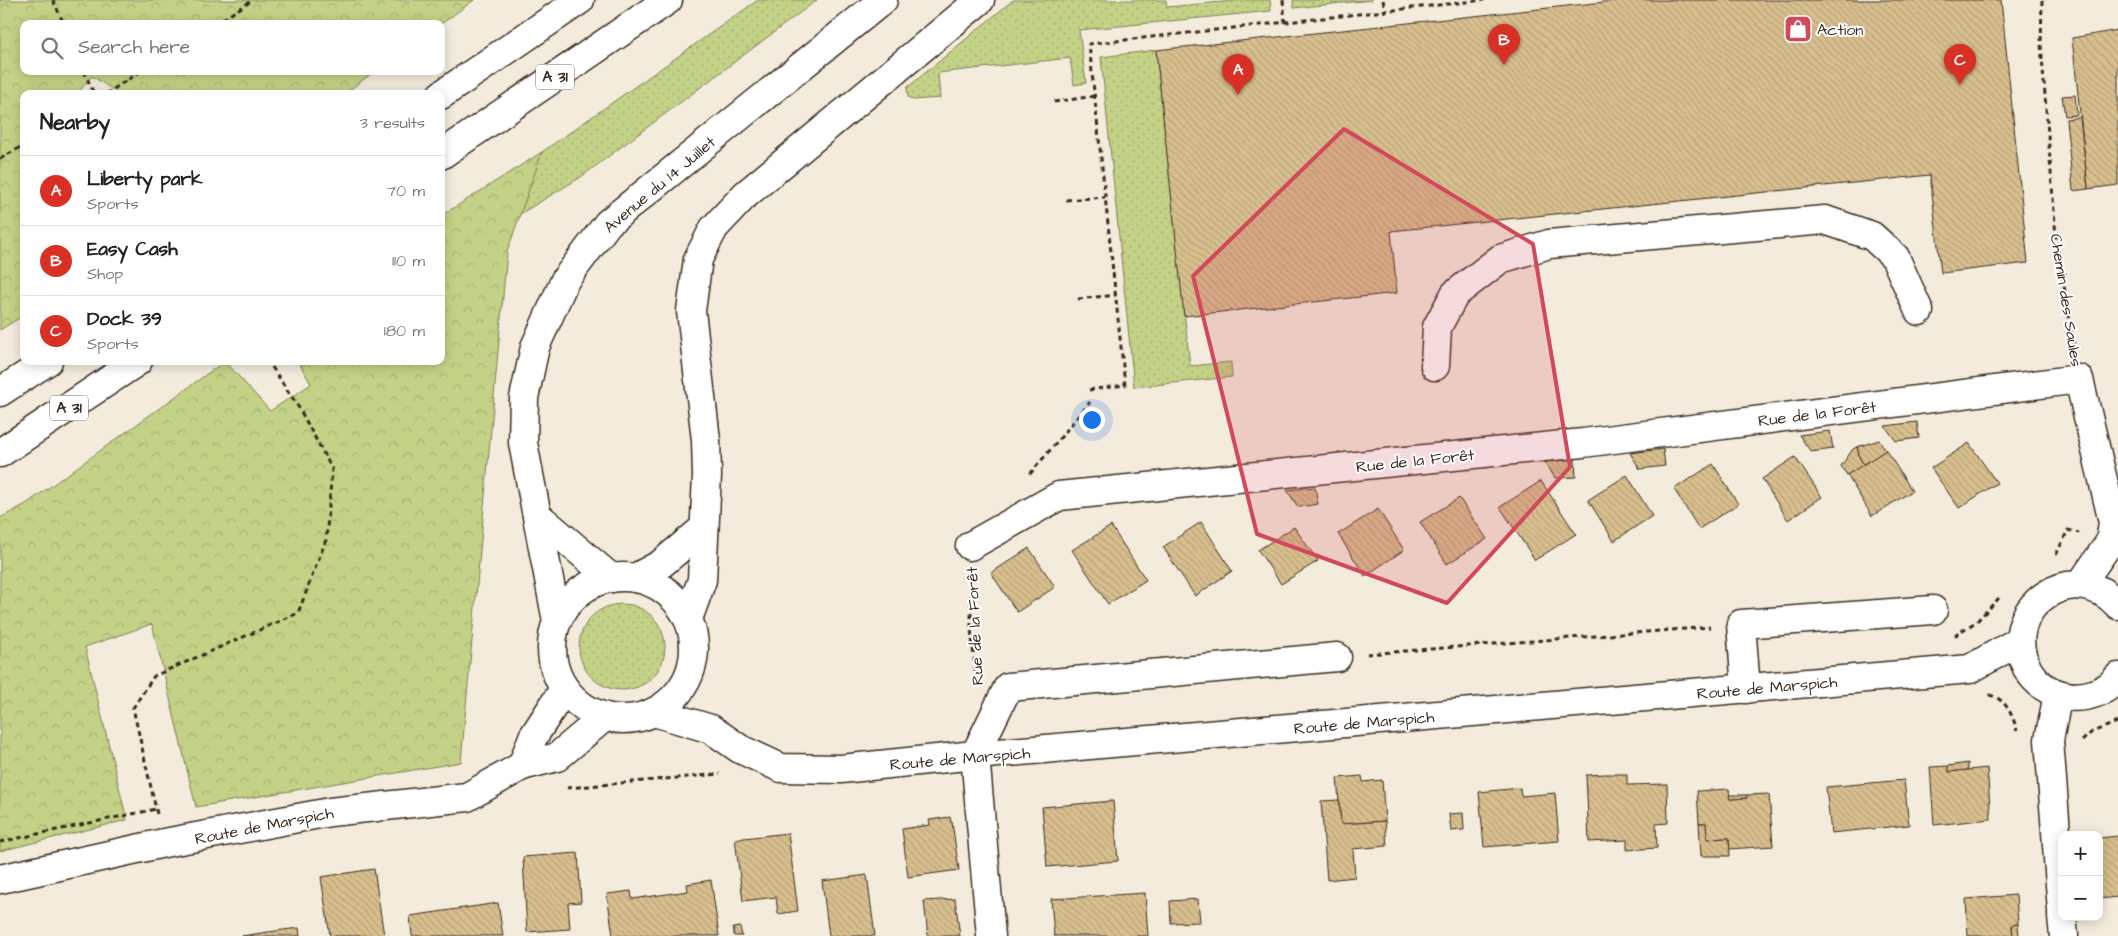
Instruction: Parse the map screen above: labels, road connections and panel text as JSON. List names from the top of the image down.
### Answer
{
  "streets": {
    "main road": [
      "A 31",
      "Avenue du 14 Juillet",
      "Chemin des Saules",
      "Rue de la Forêt",
      "Route de Marspich"
    ]
  },
  "crossings": [
    ["Avenue du 14 Juillet", "Route de Marspich"],
    ["Chemin des Saules", "Rue de la Forêt"]
  ],
  "places": {
    "shop": ["Action"]
  },
  "page": {
    "search": "Search here",
    "pins": ["B", "C", "A"],
    "heading": ["Nearby", "3 results"],
    "list": [
      {
        "mark": "A",
        "name": "Liberty park",
        "note": "Sports",
        "value": "70 m"
      },
      {
        "mark": "B",
        "name": "Easy Cash",
        "note": "Shop",
        "value": "110 m"
      },
      {
        "mark": "C",
        "name": "Dock 39",
        "note": "Sports",
        "value": "180 m"
      }
    ],
    "map_buttons": ["+", "−"]
  }
}
